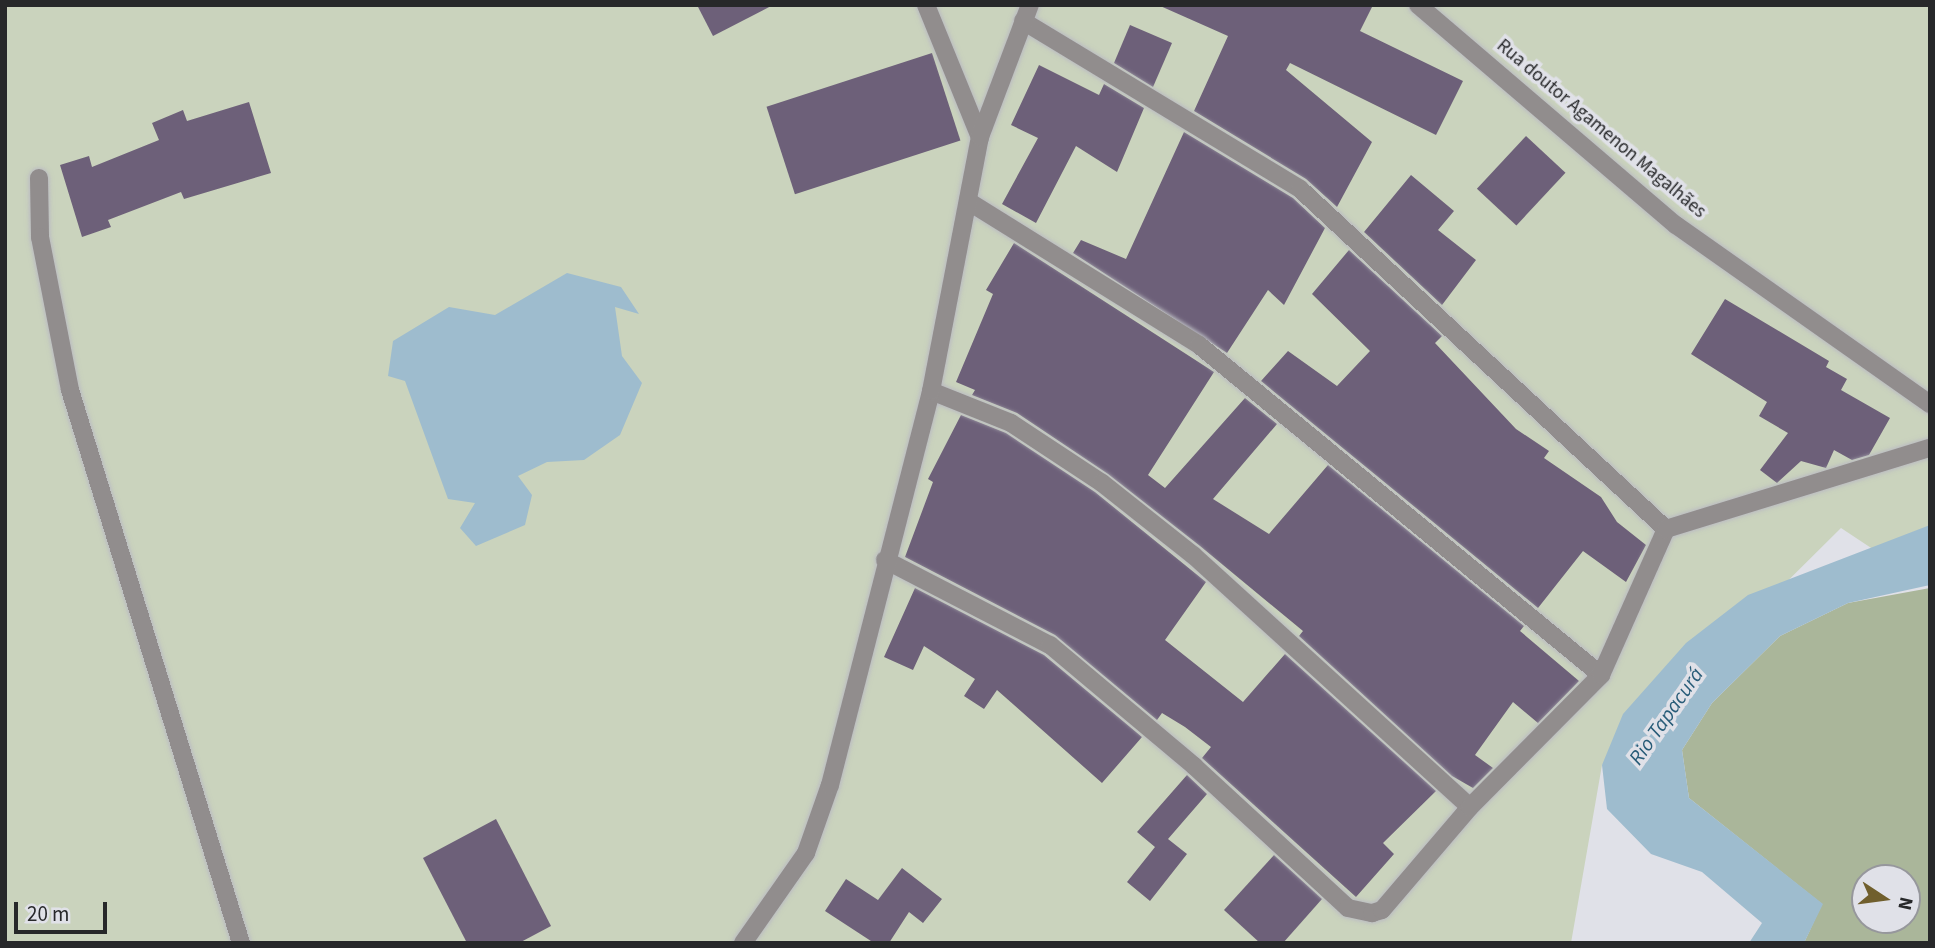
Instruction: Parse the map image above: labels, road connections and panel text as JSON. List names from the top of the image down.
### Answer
{
  "streets": {
    "street": ["Rua doutor Agamenon Magalhães"]
  },
  "water": ["Rio Tapacurá"],
  "scale_bar": "20 m",
  "north": "right"
}
